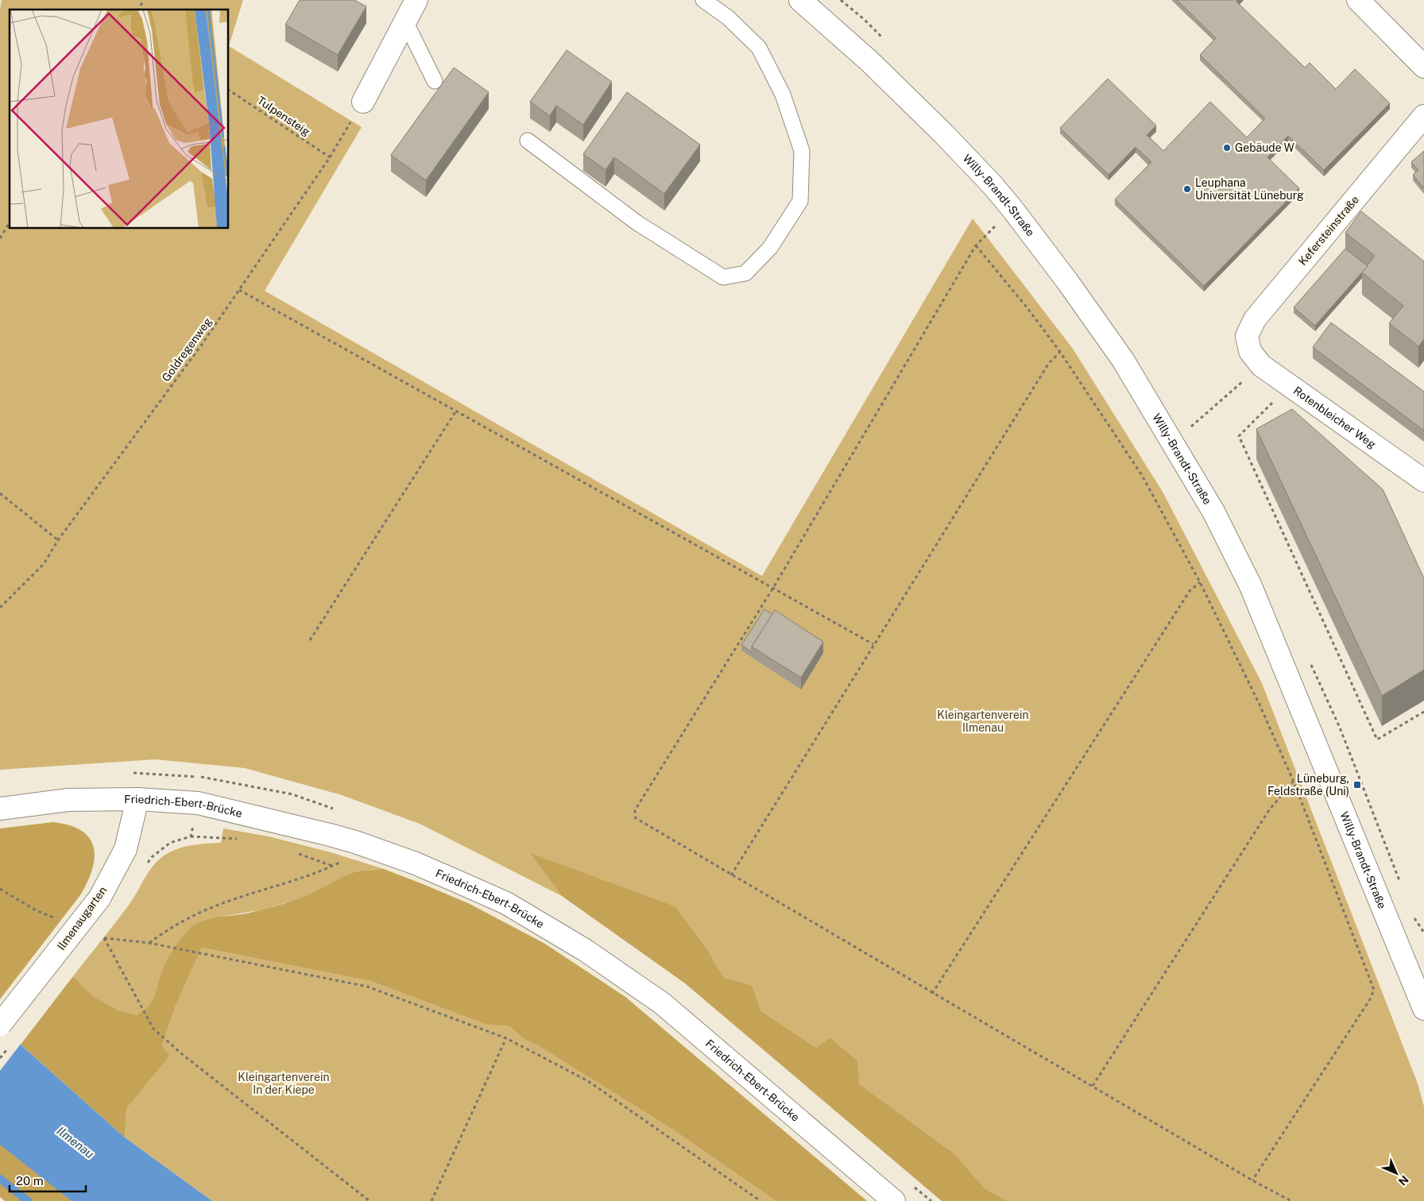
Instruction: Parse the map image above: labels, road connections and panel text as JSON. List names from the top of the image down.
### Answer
{
  "streets": {
    "main road": [
      "Willy-Brandt-Straße",
      "Kefersteinstraße",
      "Rotenbleicher Weg",
      "Friedrich-Ebert-Brücke",
      "Ilmenaugarten"
    ],
    "path": ["Tulpensteig", "Goldregenweg"]
  },
  "crossings": [
    ["Tulpensteig", "Goldregenweg"],
    ["Kefersteinstraße", "Rotenbleicher Weg"],
    ["Friedrich-Ebert-Brücke", "Ilmenaugarten"]
  ],
  "water": ["Ilmenau"],
  "parks": ["Kleingartenverein Ilmenau", "Kleingartenverein In der Kiepe"],
  "places": {
    "other": ["Gebäude W", "Leuphana Universität Lüneburg"],
    "transit": ["Lüneburg, Feldstraße (Uni)"]
  },
  "scale_bar": "20 m",
  "north": "bottom right"
}
